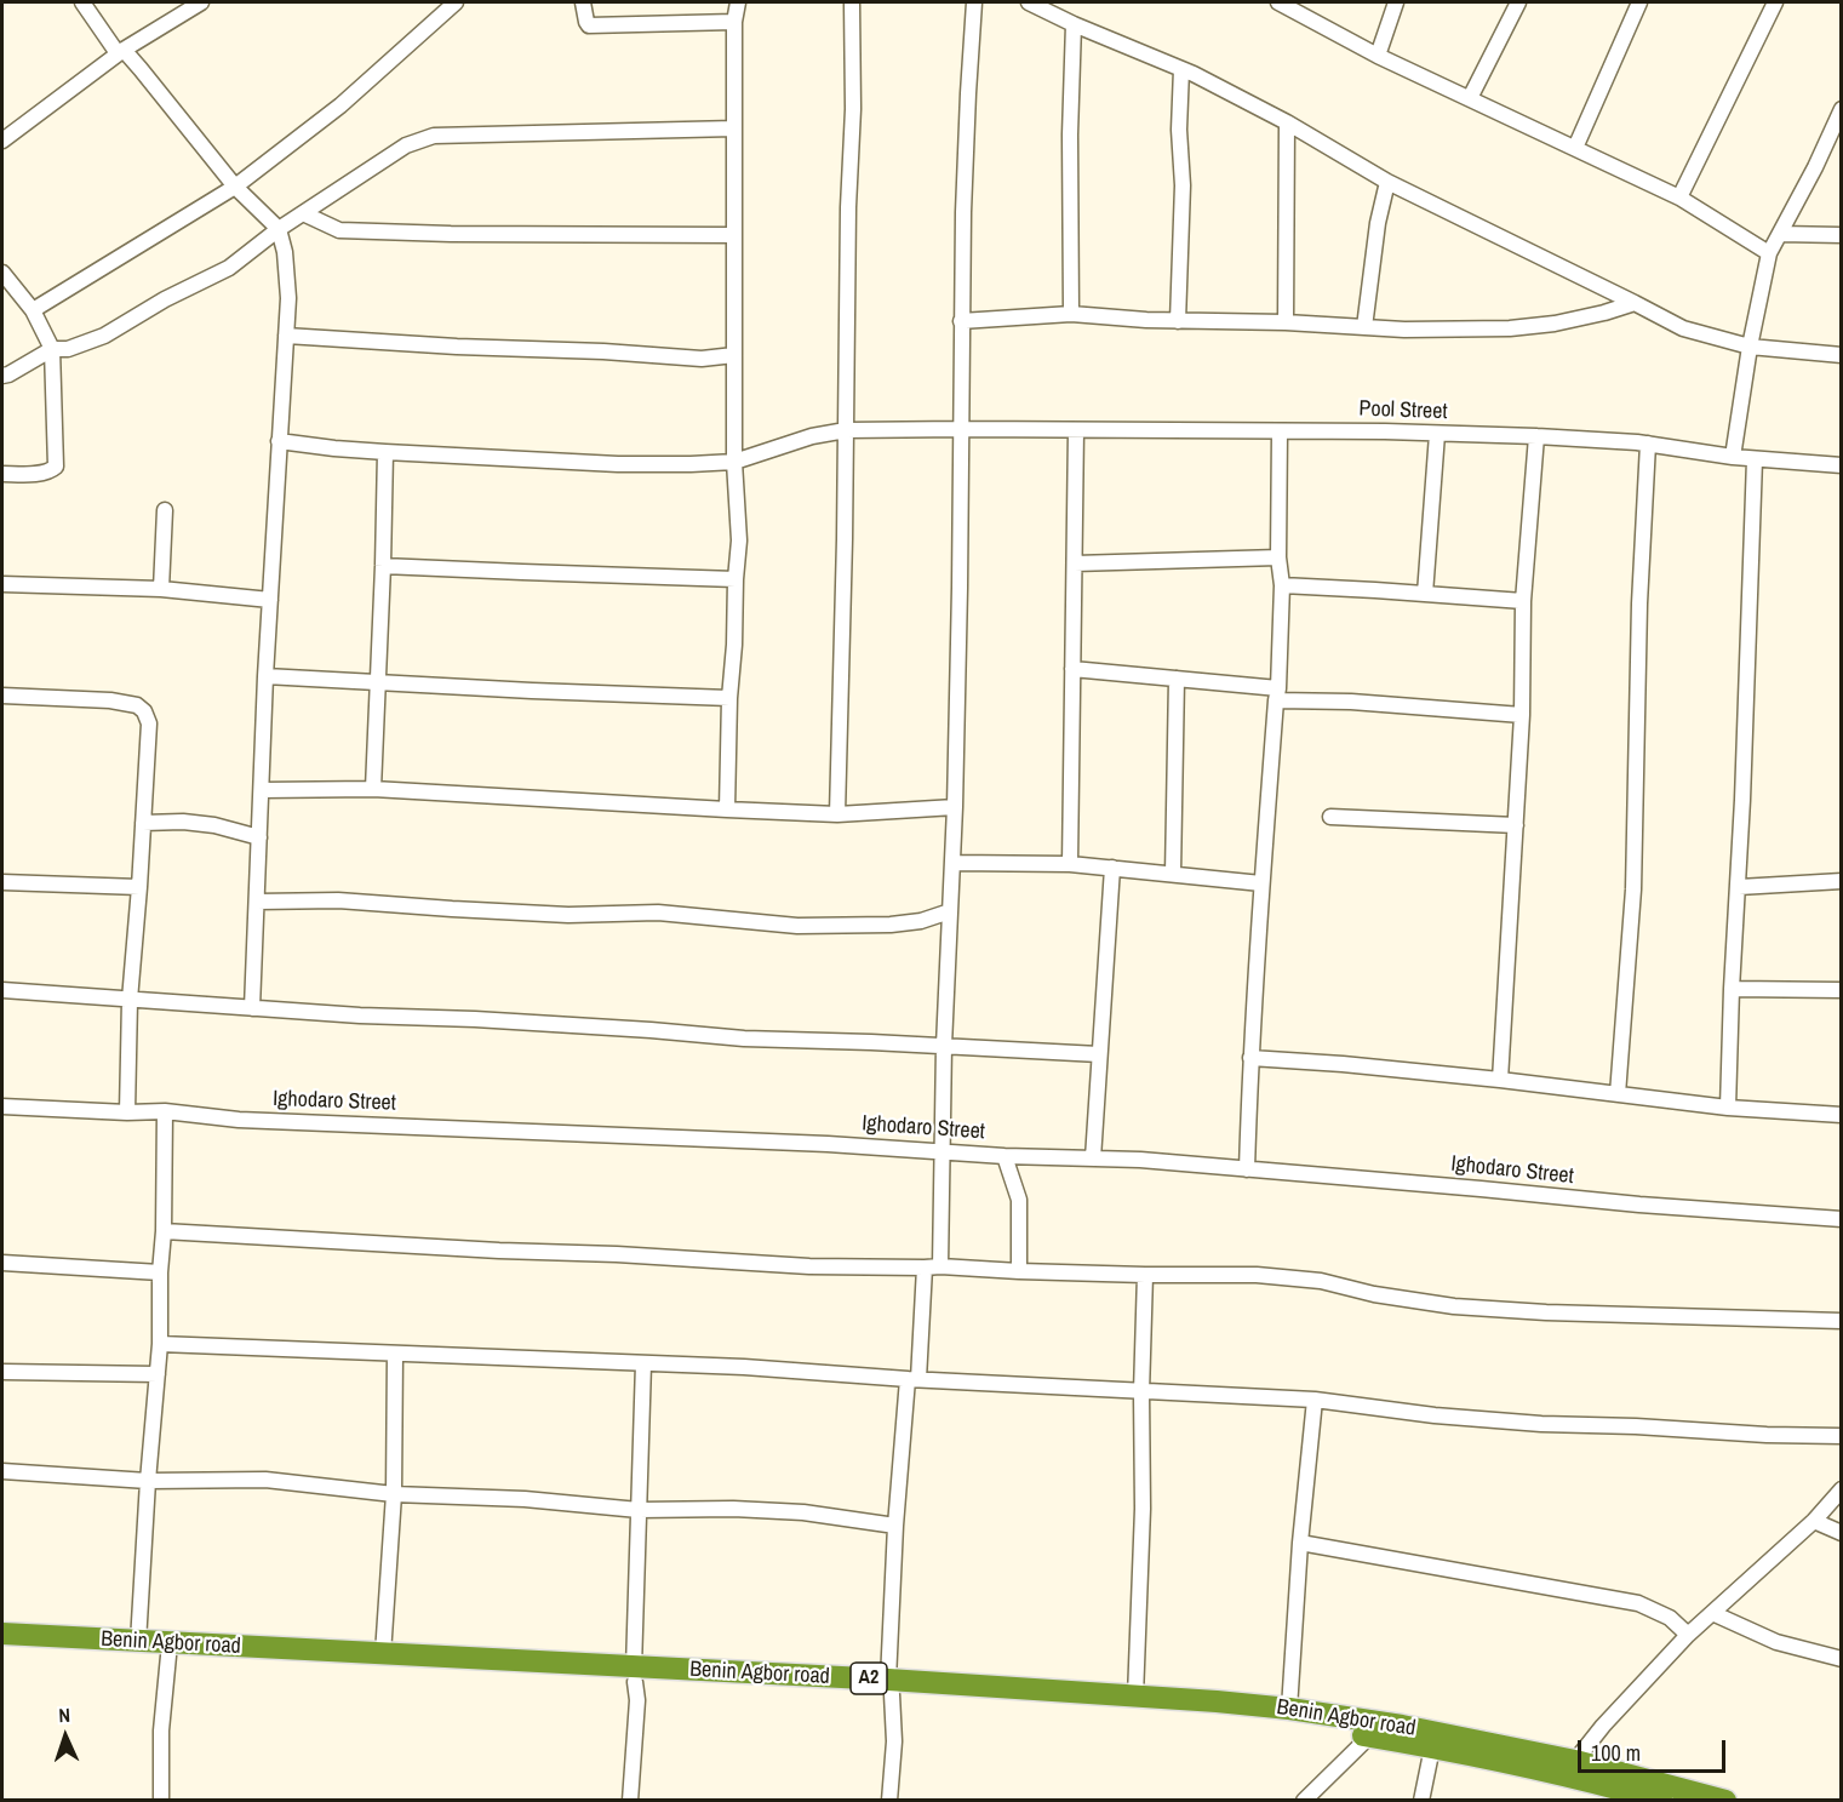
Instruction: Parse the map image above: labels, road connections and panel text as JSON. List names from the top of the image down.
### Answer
{
  "streets": {
    "highway": ["Benin Agbor road", "A2"],
    "street": ["Pool Street", "Ighodaro Street"]
  },
  "scale_bar": "100 m",
  "north": "top"
}
